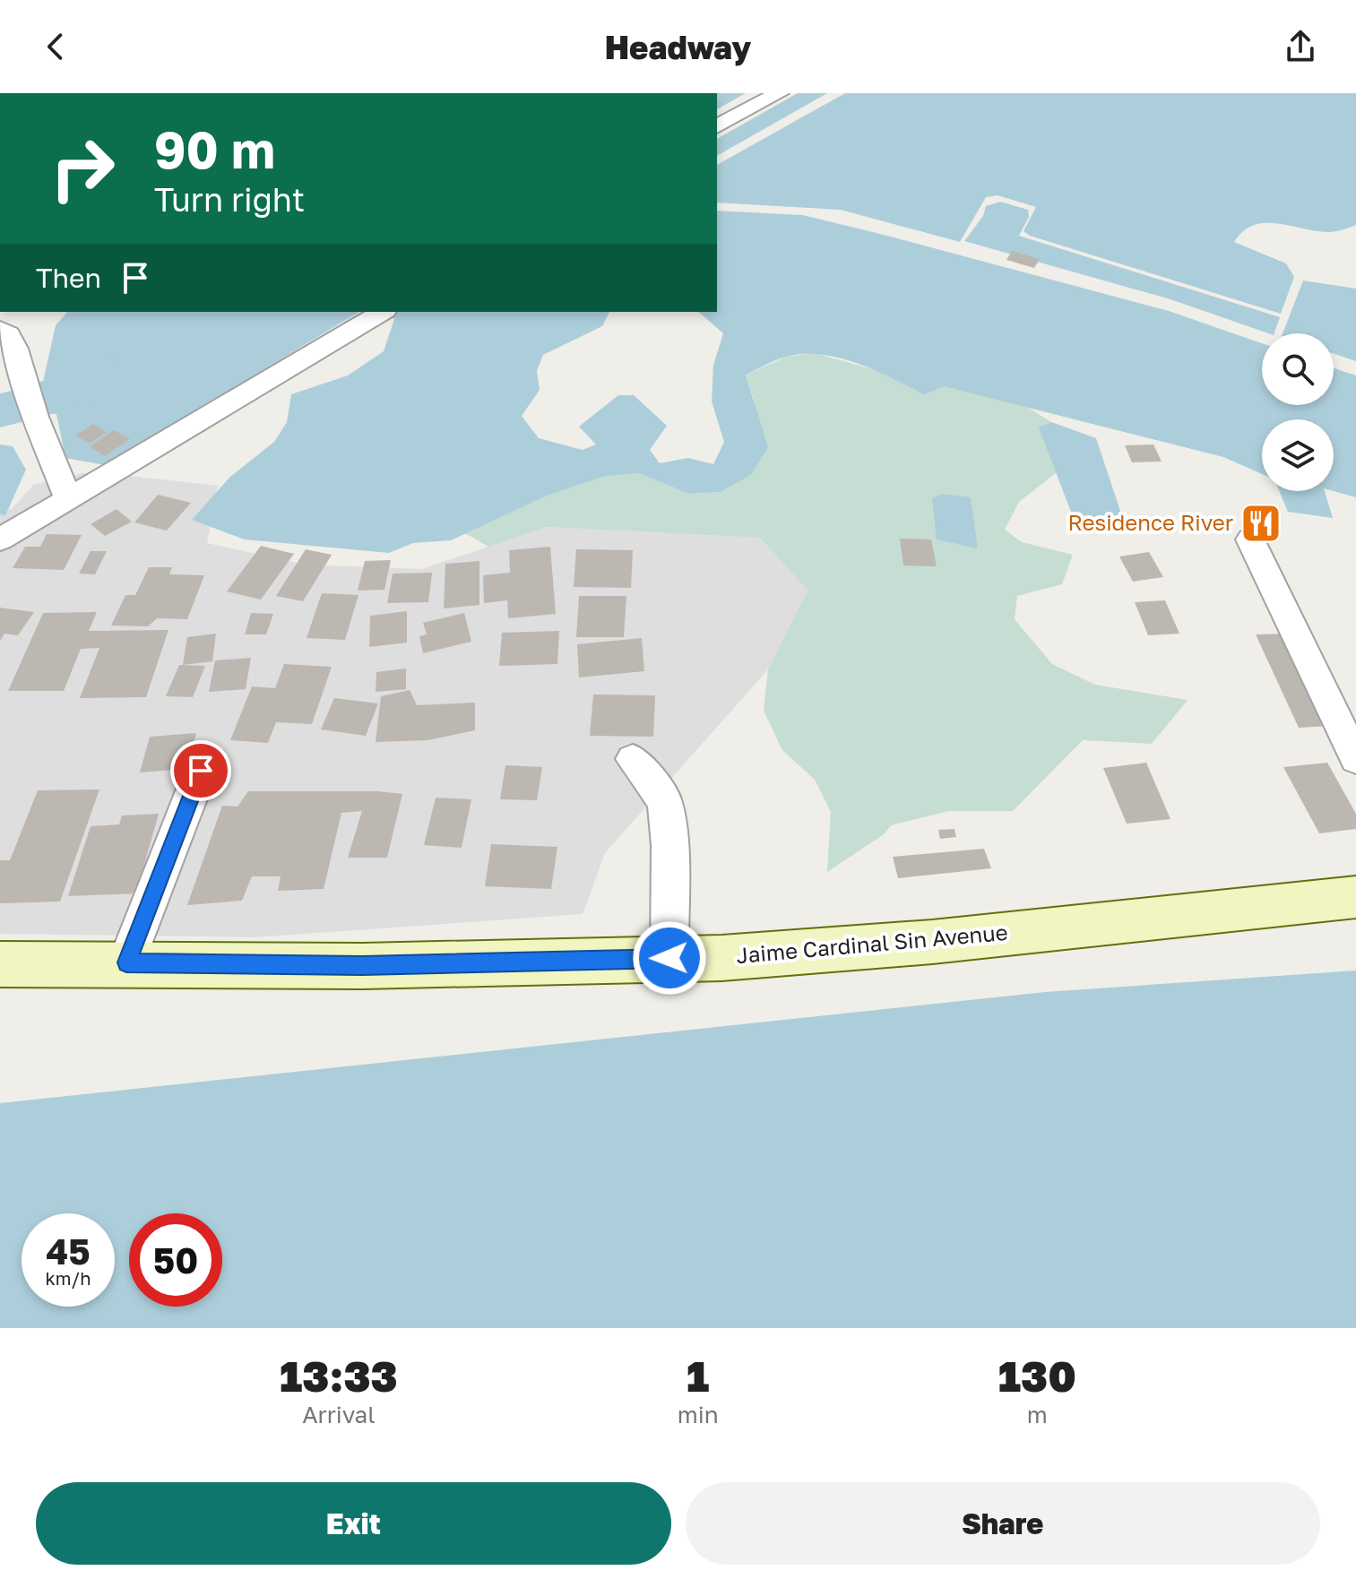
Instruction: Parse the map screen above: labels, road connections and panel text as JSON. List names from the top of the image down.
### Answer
{
  "streets": {
    "main road": ["Jaime Cardinal Sin Avenue"]
  },
  "places": {
    "restaurant": ["Residence River"]
  },
  "page": {
    "header": "Headway",
    "turn": ["90 m", "Turn right"],
    "then": "Then",
    "speed": "45 km/h",
    "limit": "50",
    "eta": [
      "13:33",
      "Arrival",
      "1",
      "min",
      "130",
      "m"
    ],
    "buttons": ["Exit", "Share"]
  }
}
